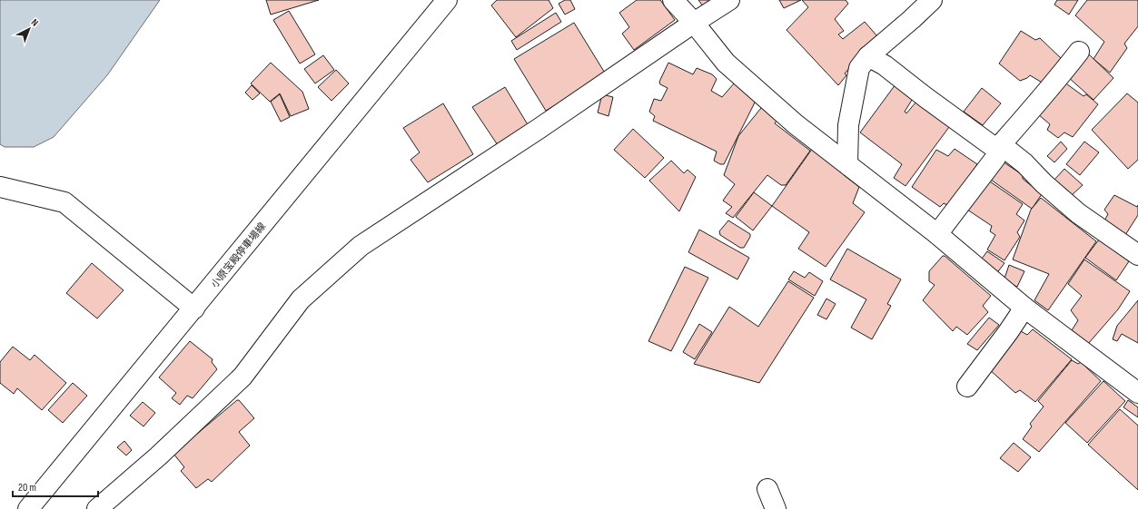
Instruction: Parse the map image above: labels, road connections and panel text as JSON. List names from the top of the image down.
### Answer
{
  "streets": {
    "street": ["小原宝殿停車場線"]
  },
  "scale_bar": "20 m",
  "north": "top right"
}
